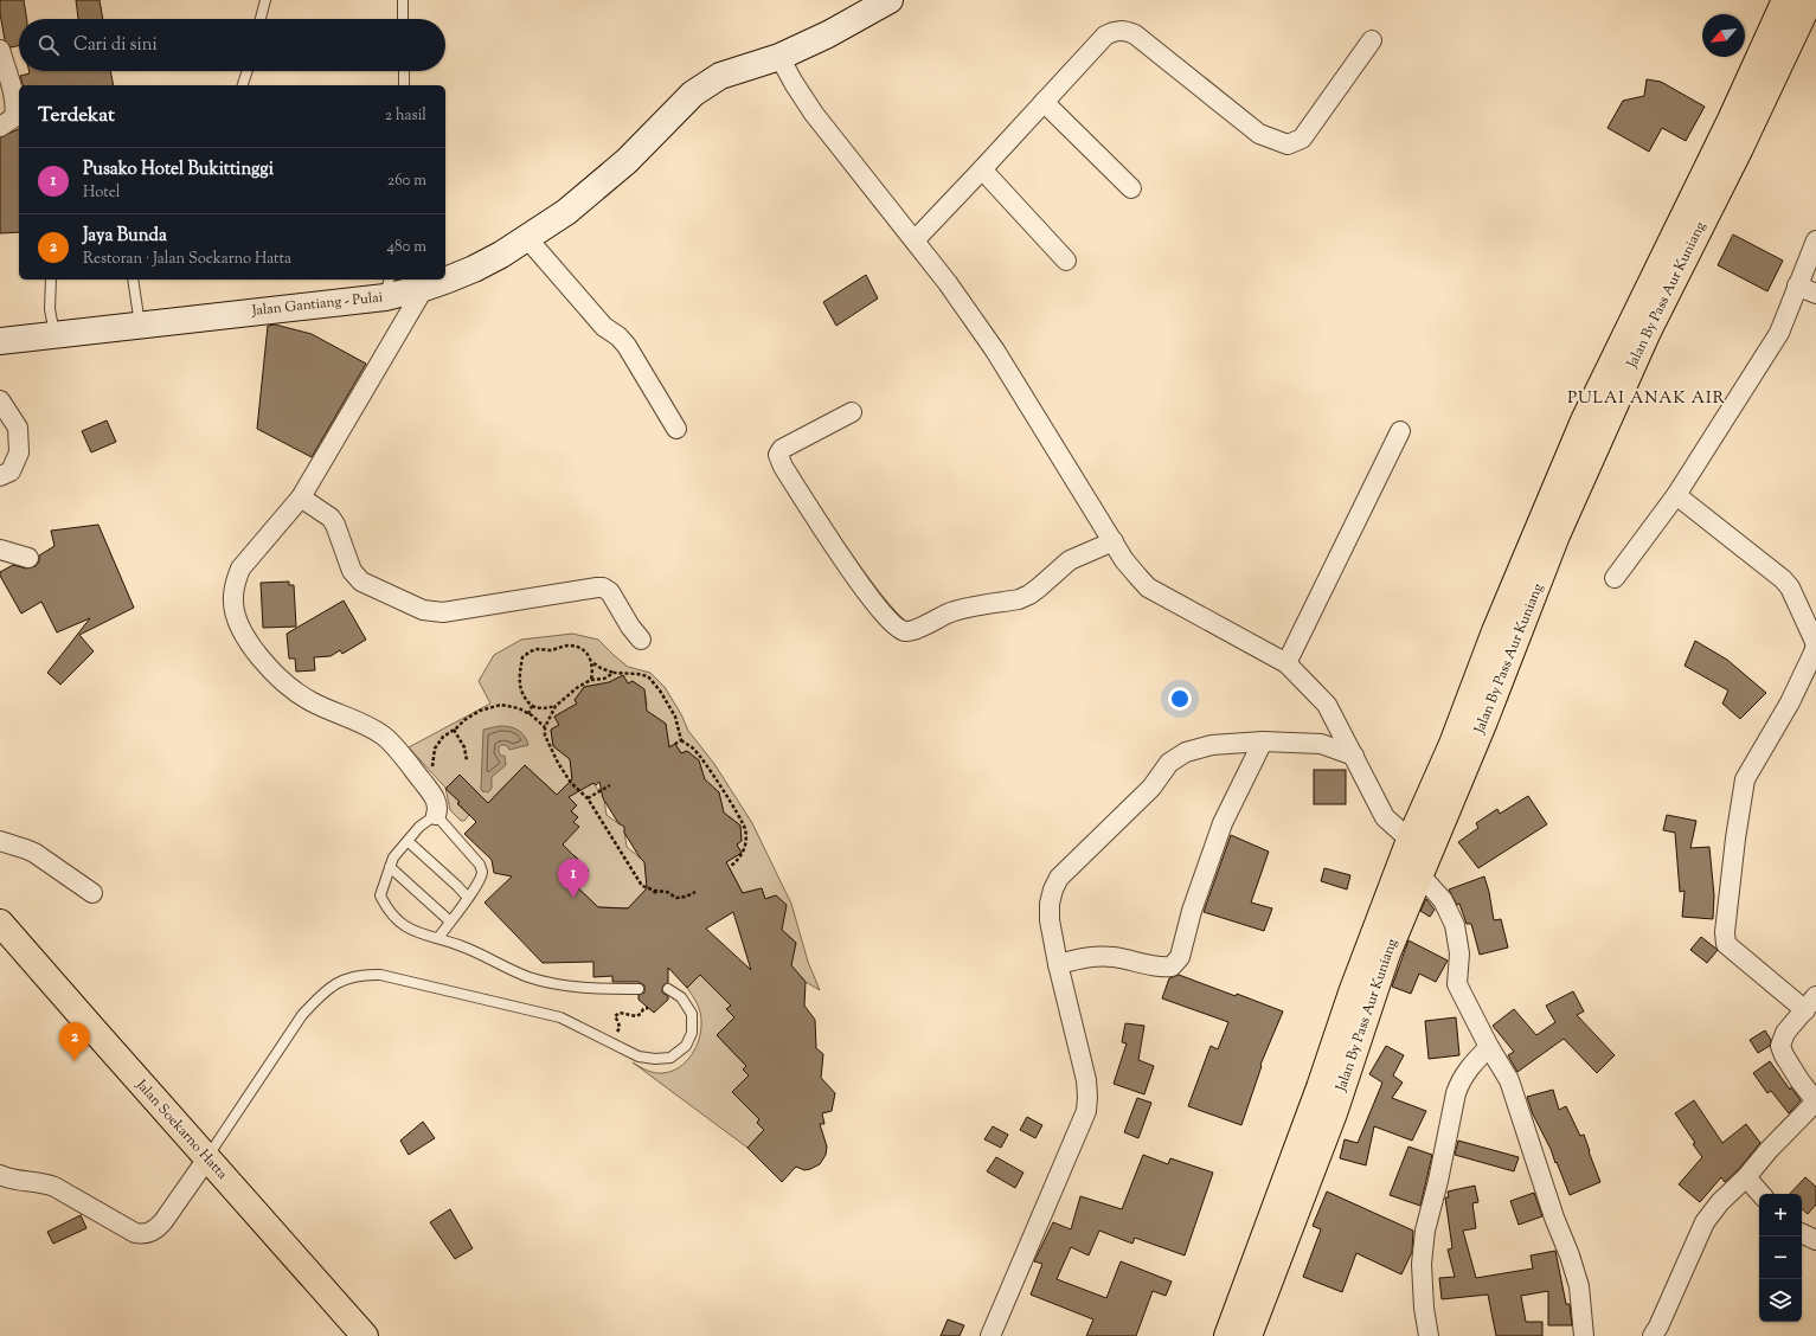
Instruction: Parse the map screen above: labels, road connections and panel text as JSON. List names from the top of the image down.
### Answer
{
  "streets": {
    "highway": ["Jalan By Pass Aur Kuniang", "Jalan Soekarno Hatta"],
    "street": ["Jalan Gantiang - Pulai"]
  },
  "districts": ["PULAI ANAK AIR"],
  "north": "bottom left",
  "page": {
    "search": "Cari di sini",
    "heading": ["Terdekat", "2 hasil"],
    "list": [
      {
        "mark": "1",
        "name": "Pusako Hotel Bukittinggi",
        "note": "Hotel",
        "value": "260 m"
      },
      {
        "mark": "2",
        "name": "Jaya Bunda",
        "note": "Restoran · Jalan Soekarno Hatta",
        "value": "480 m"
      }
    ],
    "pins": ["1", "2"],
    "map_buttons": ["+", "−"]
  }
}
